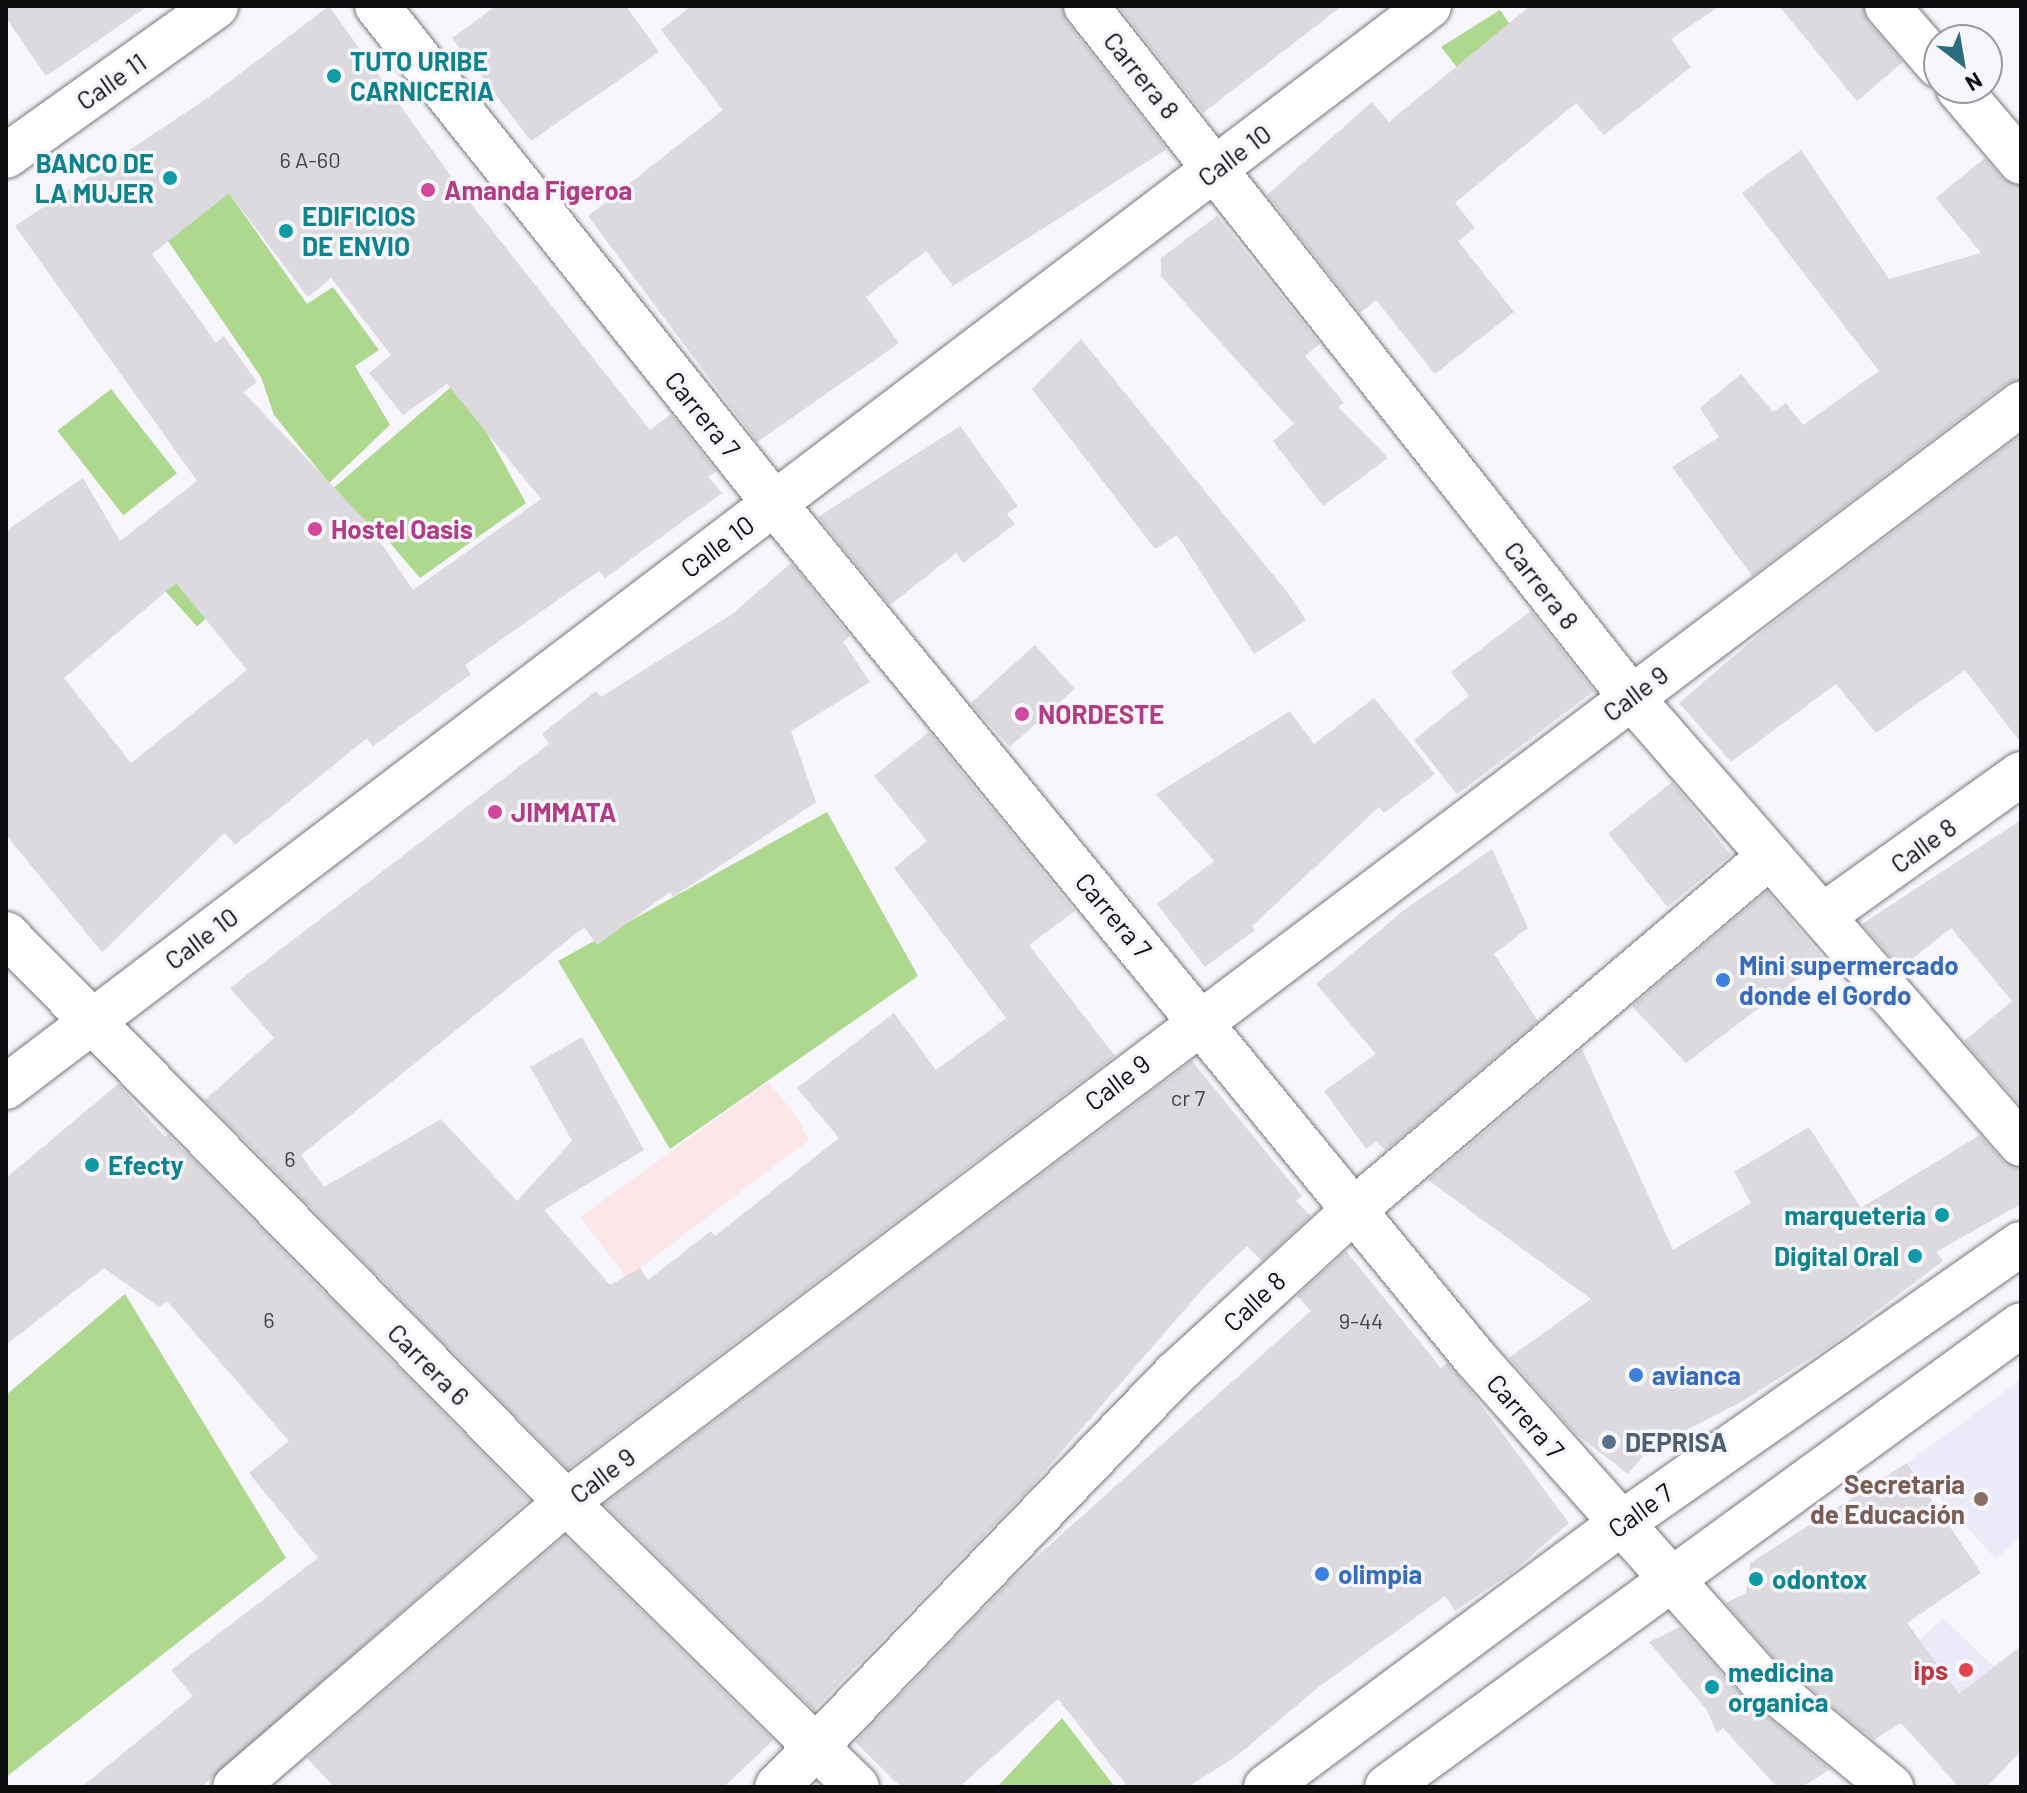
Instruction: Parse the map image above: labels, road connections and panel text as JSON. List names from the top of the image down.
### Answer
{
  "streets": {
    "street": [
      "Carrera 8",
      "Calle 11",
      "Calle 10",
      "Carrera 7",
      "Calle 9",
      "Calle 8",
      "Carrera 6",
      "Calle 7"
    ]
  },
  "crossings": [
    ["Carrera 8", "Calle 10"],
    ["Carrera 8", "Calle 9"],
    ["Carrera 8", "Calle 8"],
    ["Calle 10", "Carrera 7"],
    ["Calle 10", "Carrera 6"],
    ["Carrera 7", "Calle 9"],
    ["Carrera 7", "Calle 8"],
    ["Carrera 7", "Calle 7"],
    ["Calle 9", "Carrera 6"],
    ["Calle 8", "Carrera 6"]
  ],
  "places": [
    "TUTO URIBE CARNICERIA",
    "BANCO DE LA MUJER",
    "Amanda Figeroa",
    "EDIFICIOS DE ENVIO",
    "Hostel Oasis",
    "NORDESTE",
    "JIMMATA",
    "Mini supermercado donde el Gordo",
    "Efecty",
    "marqueteria",
    "Digital Oral",
    "avianca",
    "DEPRISA",
    "Secretaria de Educación",
    "olimpia",
    "odontox",
    "ips",
    "medicina organica"
  ],
  "house_numbers": [
    "6 A-60",
    "cr 7",
    "6",
    "6",
    "9-44"
  ],
  "north": "bottom right"
}
